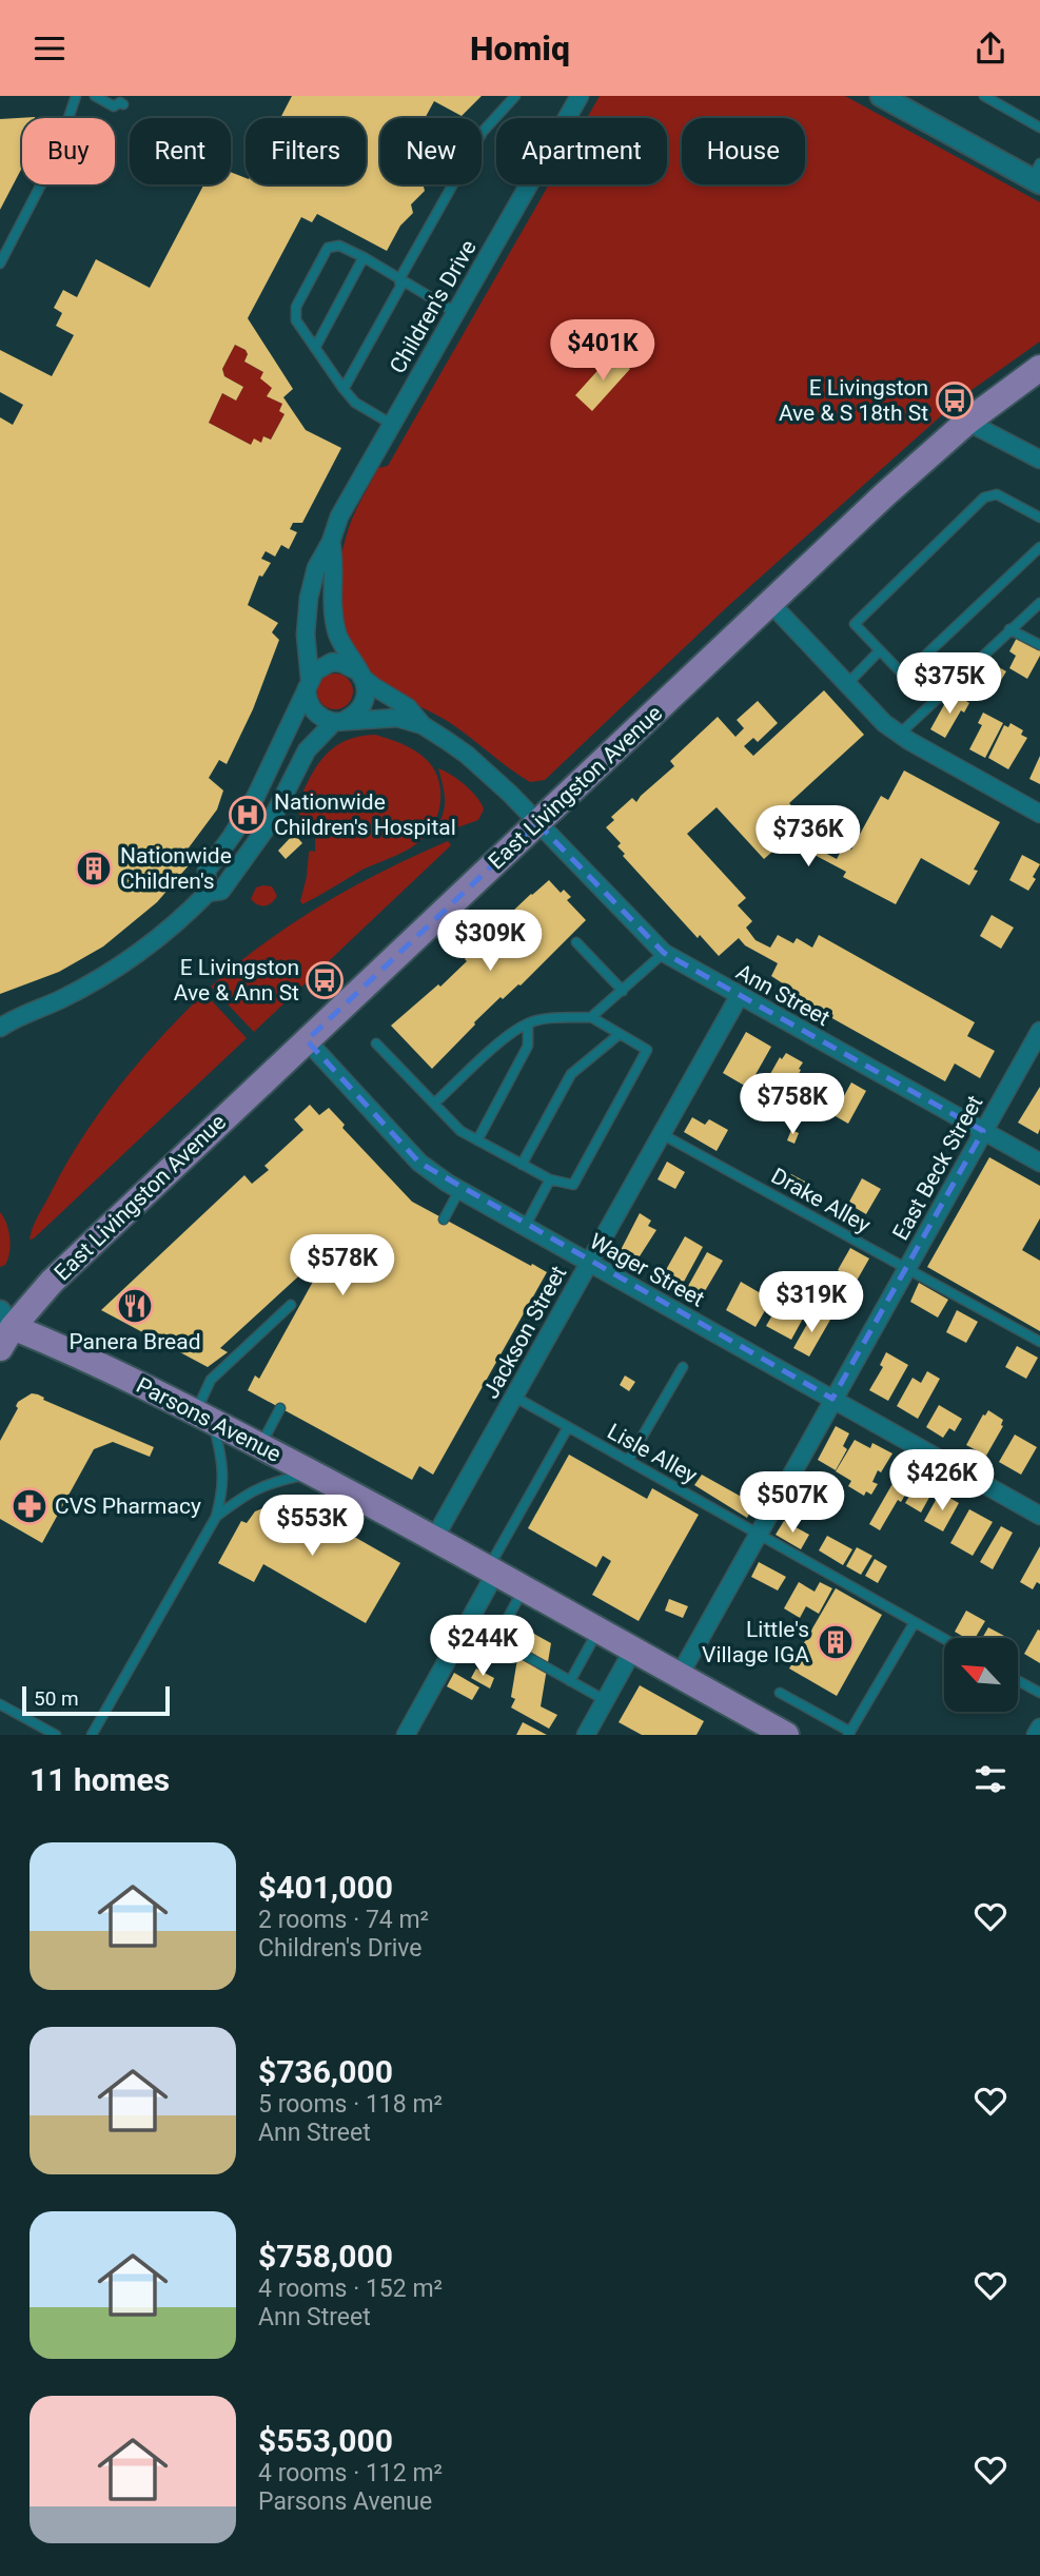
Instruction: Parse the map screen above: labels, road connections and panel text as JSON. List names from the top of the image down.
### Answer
{
  "streets": {
    "main road": ["East Livingston Avenue", "Parsons Avenue"],
    "street": [
      "Children's Drive",
      "Ann Street",
      "East Beck Street",
      "Wager Street",
      "Jackson Street"
    ],
    "lane": ["Drake Alley", "Lisle Alley"]
  },
  "crossings": [
    ["East Livingston Avenue", "Ann Street"],
    ["East Livingston Avenue", "Wager Street"],
    ["East Livingston Avenue", "Parsons Avenue"],
    ["Ann Street", "East Beck Street"],
    ["Ann Street", "Jackson Street"],
    ["East Beck Street", "Drake Alley"],
    ["East Beck Street", "Wager Street"],
    ["East Beck Street", "Parsons Avenue"],
    ["East Beck Street", "Lisle Alley"],
    ["Drake Alley", "Jackson Street"],
    ["Wager Street", "Jackson Street"],
    ["Jackson Street", "Parsons Avenue"],
    ["Jackson Street", "Lisle Alley"]
  ],
  "places": {
    "bus stop": ["E Livingston Ave & S 18th St", "E Livingston Ave & Ann St"],
    "hospital": ["Nationwide Children's Hospital"],
    "building": ["Nationwide Children's", "Little's Village IGA"],
    "restaurant": ["Panera Bread"],
    "pharmacy": ["CVS Pharmacy"]
  },
  "scale_bar": "50 m",
  "north": "top left",
  "page": {
    "header": "Homiq",
    "chip": [
      "Buy",
      "Rent",
      "Filters",
      "New",
      "Apartment",
      "House"
    ],
    "price": [
      "$401K",
      "$375K",
      "$736K",
      "$309K",
      "$758K",
      "$578K",
      "$319K",
      "$426K",
      "$507K",
      "$553K",
      "$244K"
    ],
    "scale": "50 m",
    "heading": "11 homes",
    "list": [
      {
        "name": "$401,000",
        "note": "2 rooms · 74 m² · Children's Drive"
      },
      {
        "name": "$736,000",
        "note": "5 rooms · 118 m² · Ann Street"
      },
      {
        "name": "$758,000",
        "note": "4 rooms · 152 m² · Ann Street"
      },
      {
        "name": "$553,000",
        "note": "4 rooms · 112 m² · Parsons Avenue"
      }
    ]
  }
}
